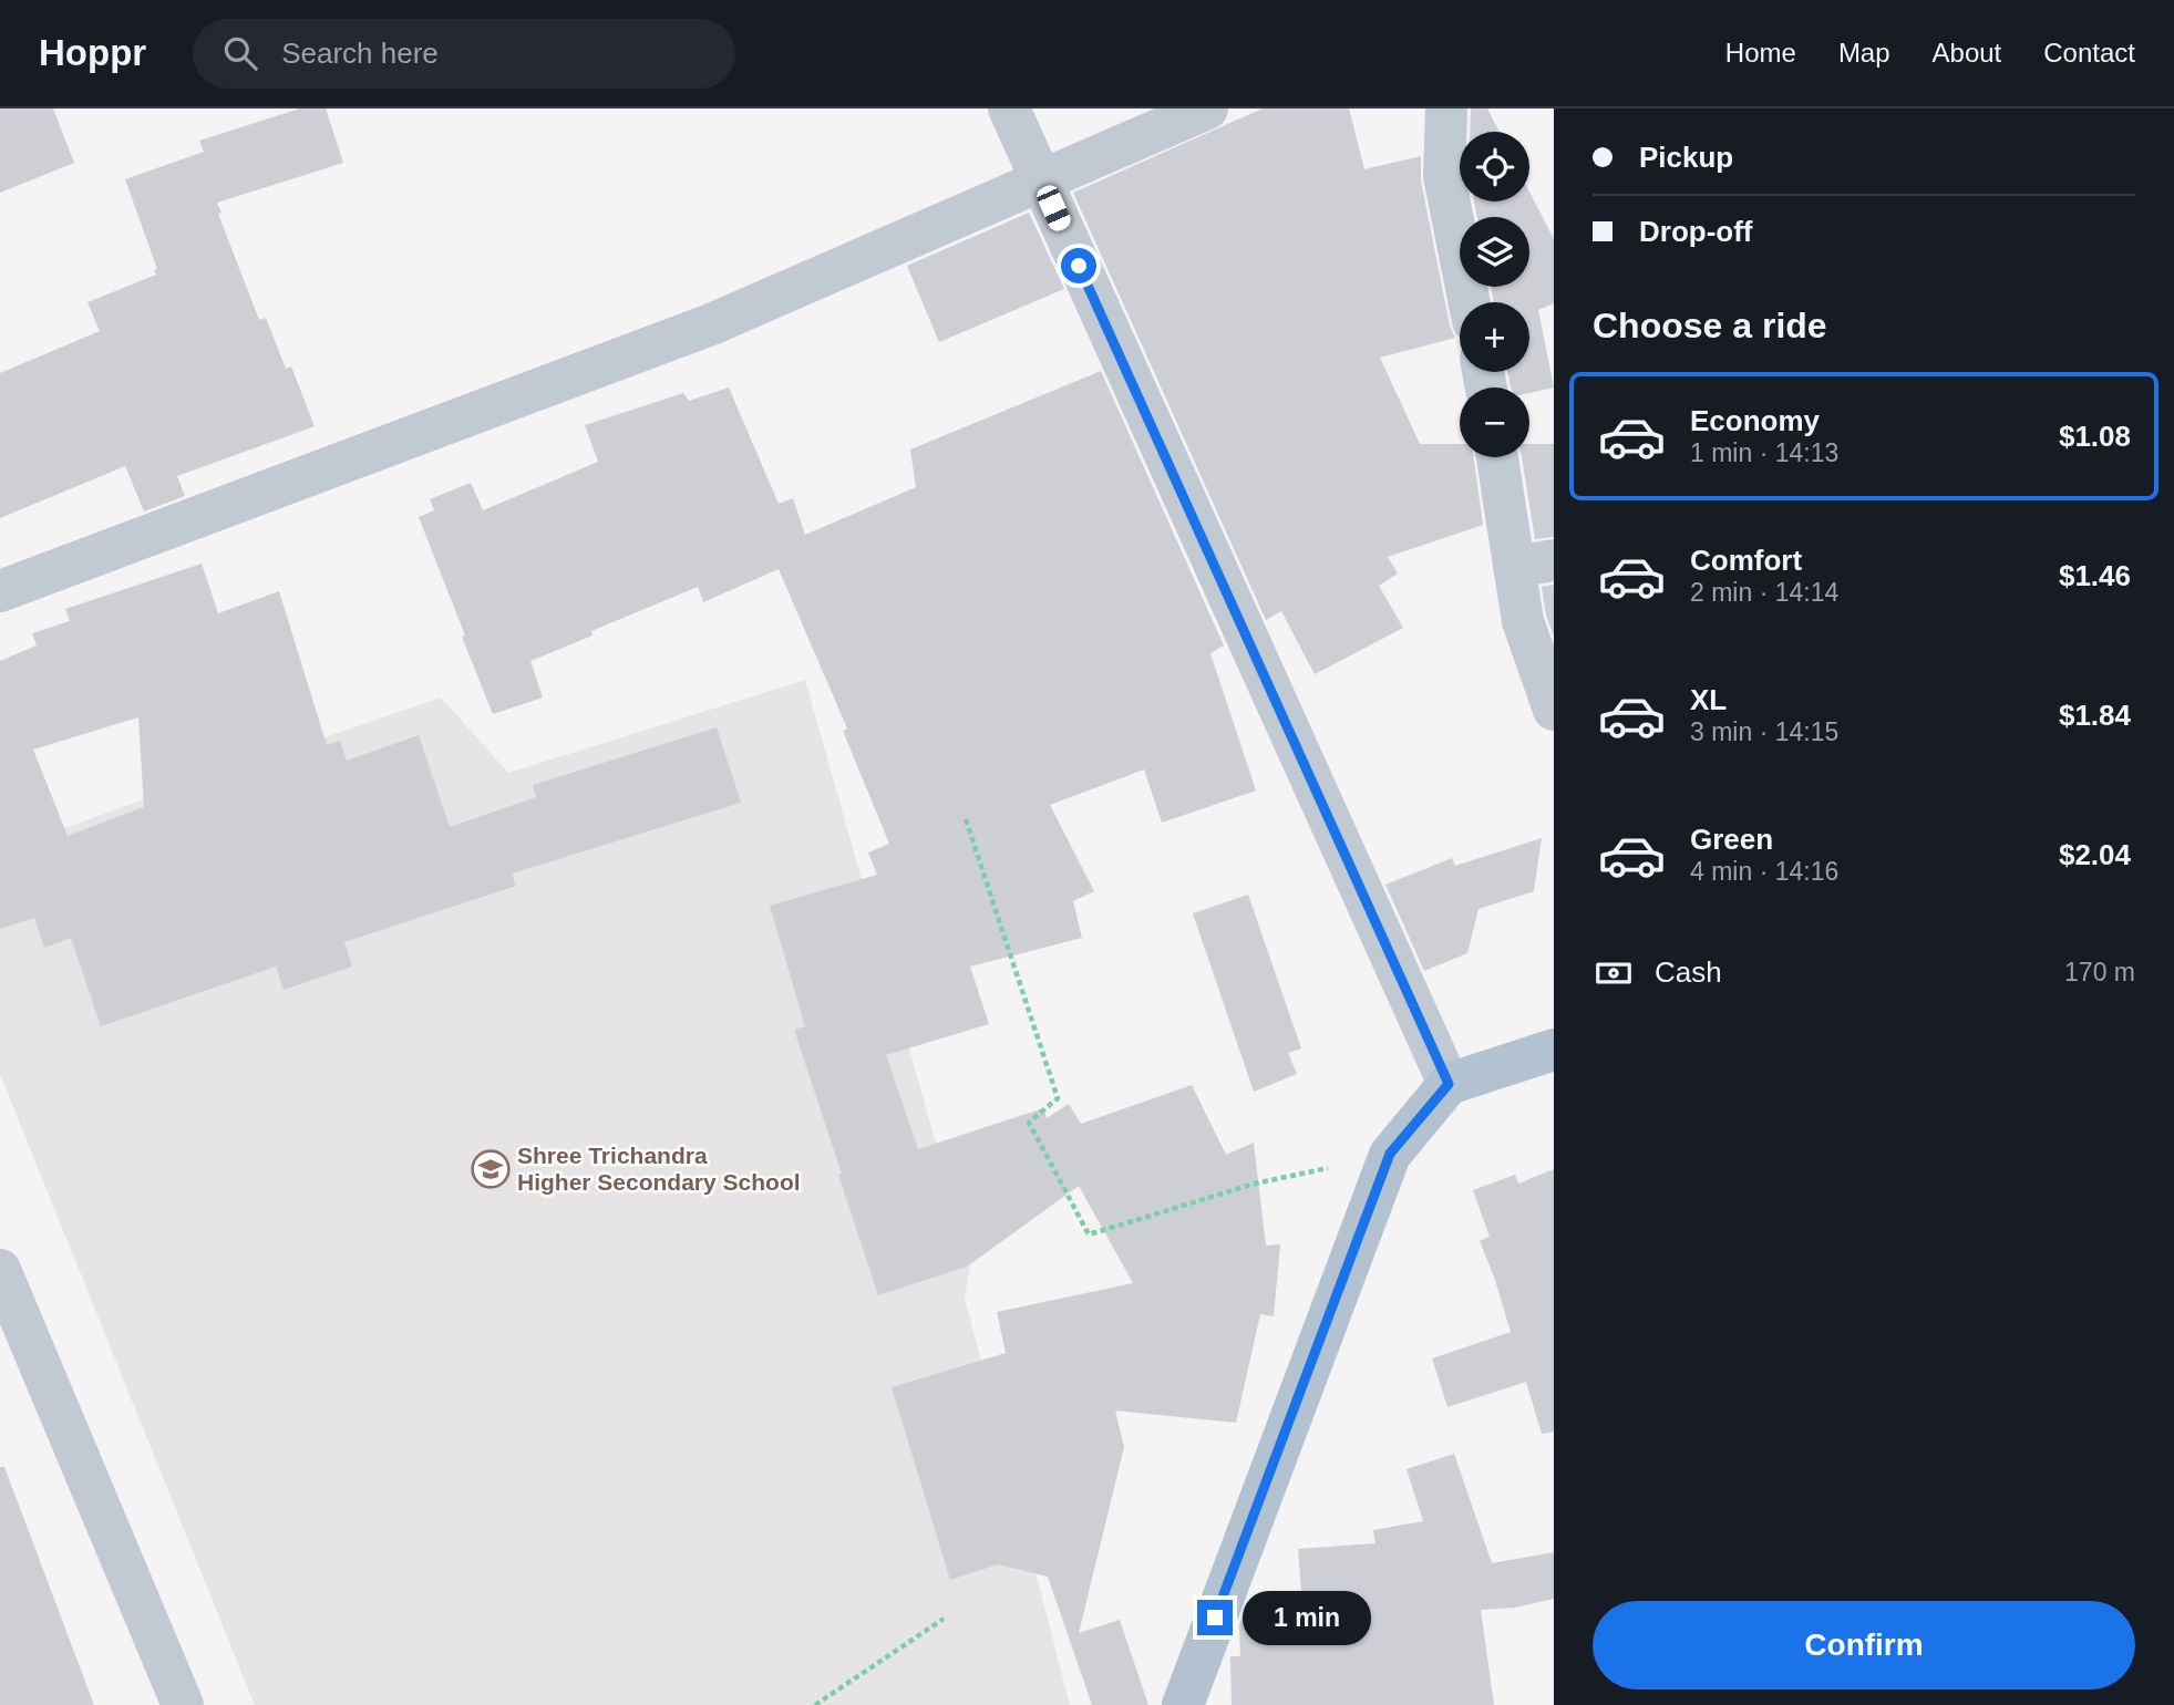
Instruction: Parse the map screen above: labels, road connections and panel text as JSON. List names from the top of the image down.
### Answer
{
  "places": {
    "school or university": ["Shree Trichandra Higher Secondary School"]
  },
  "page": {
    "header": "Hoppr",
    "search": "Search here",
    "nav": [
      "Home",
      "Map",
      "About",
      "Contact"
    ],
    "banner": ["Pickup", "Drop-off"],
    "map_buttons": ["+", "−"],
    "heading": "Choose a ride",
    "list": [
      {
        "name": "Economy",
        "note": "1 min · 14:13",
        "value": "$1.08"
      },
      {
        "name": "Comfort",
        "note": "2 min · 14:14",
        "value": "$1.46"
      },
      {
        "name": "XL",
        "note": "3 min · 14:15",
        "value": "$1.84"
      },
      {
        "name": "Green",
        "note": "4 min · 14:16",
        "value": "$2.04"
      }
    ],
    "pay": ["Cash", "170 m"],
    "buttons": "Confirm",
    "bubble": "1 min"
  }
}
